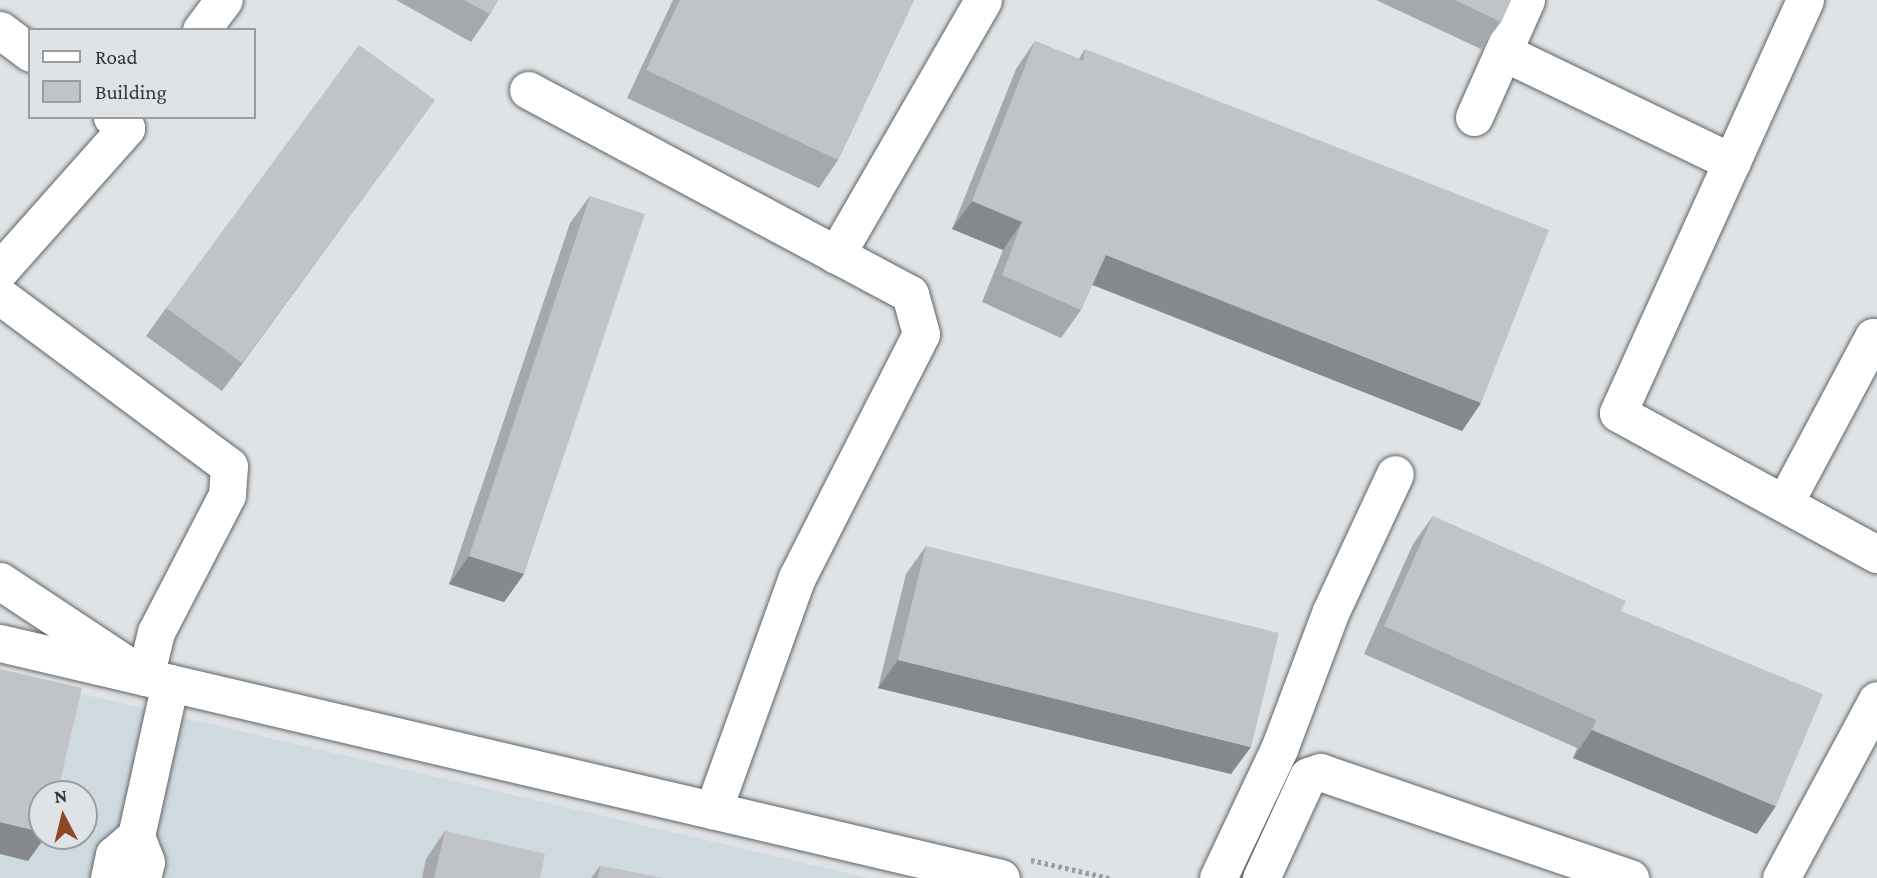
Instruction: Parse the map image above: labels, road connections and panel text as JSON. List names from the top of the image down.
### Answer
{
  "legend": ["Road", "Building"],
  "north": "top"
}
